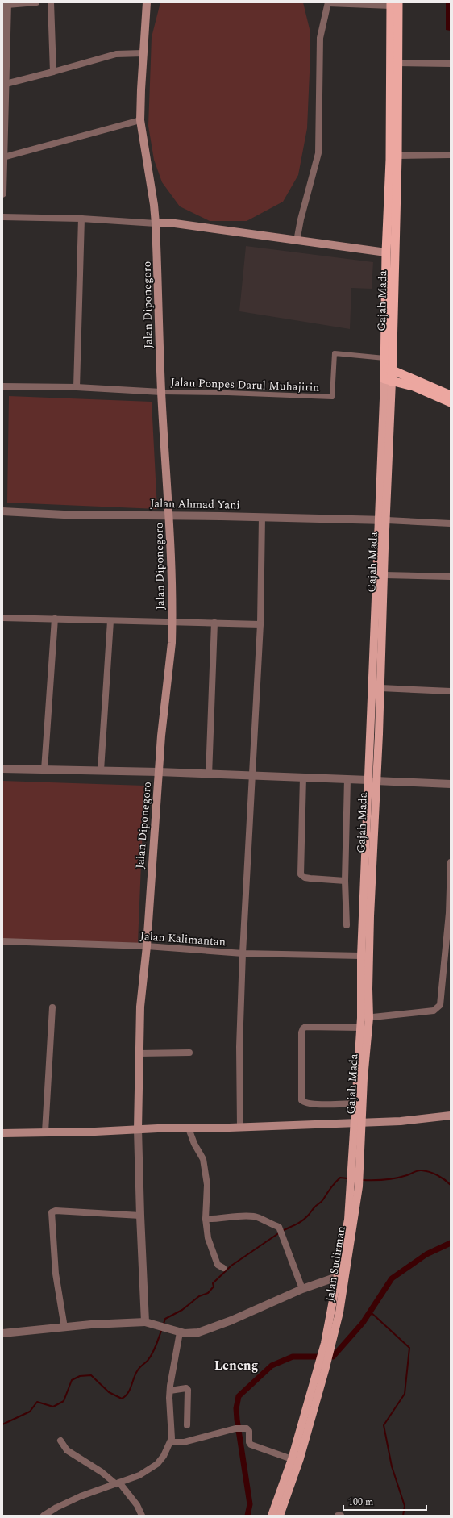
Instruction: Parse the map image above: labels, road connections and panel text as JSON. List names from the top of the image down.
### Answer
{
  "streets": {
    "highway": ["Gajah Mada"],
    "main road": ["Jalan Diponegoro", "Jalan Sudirman"],
    "street": ["Jalan Ponpes Darul Muhajirin", "Jalan Ahmad Yani", "Jalan Kalimantan"]
  },
  "crossings": [
    ["Gajah Mada", "Jalan Ponpes Darul Muhajirin"],
    ["Gajah Mada", "Jalan Ahmad Yani"],
    ["Gajah Mada", "Jalan Kalimantan"],
    ["Gajah Mada", "Jalan Sudirman"],
    ["Jalan Diponegoro", "Jalan Ponpes Darul Muhajirin"],
    ["Jalan Diponegoro", "Jalan Ahmad Yani"],
    ["Jalan Diponegoro", "Jalan Kalimantan"]
  ],
  "districts": ["Leneng"],
  "scale_bar": "100 m"
}
